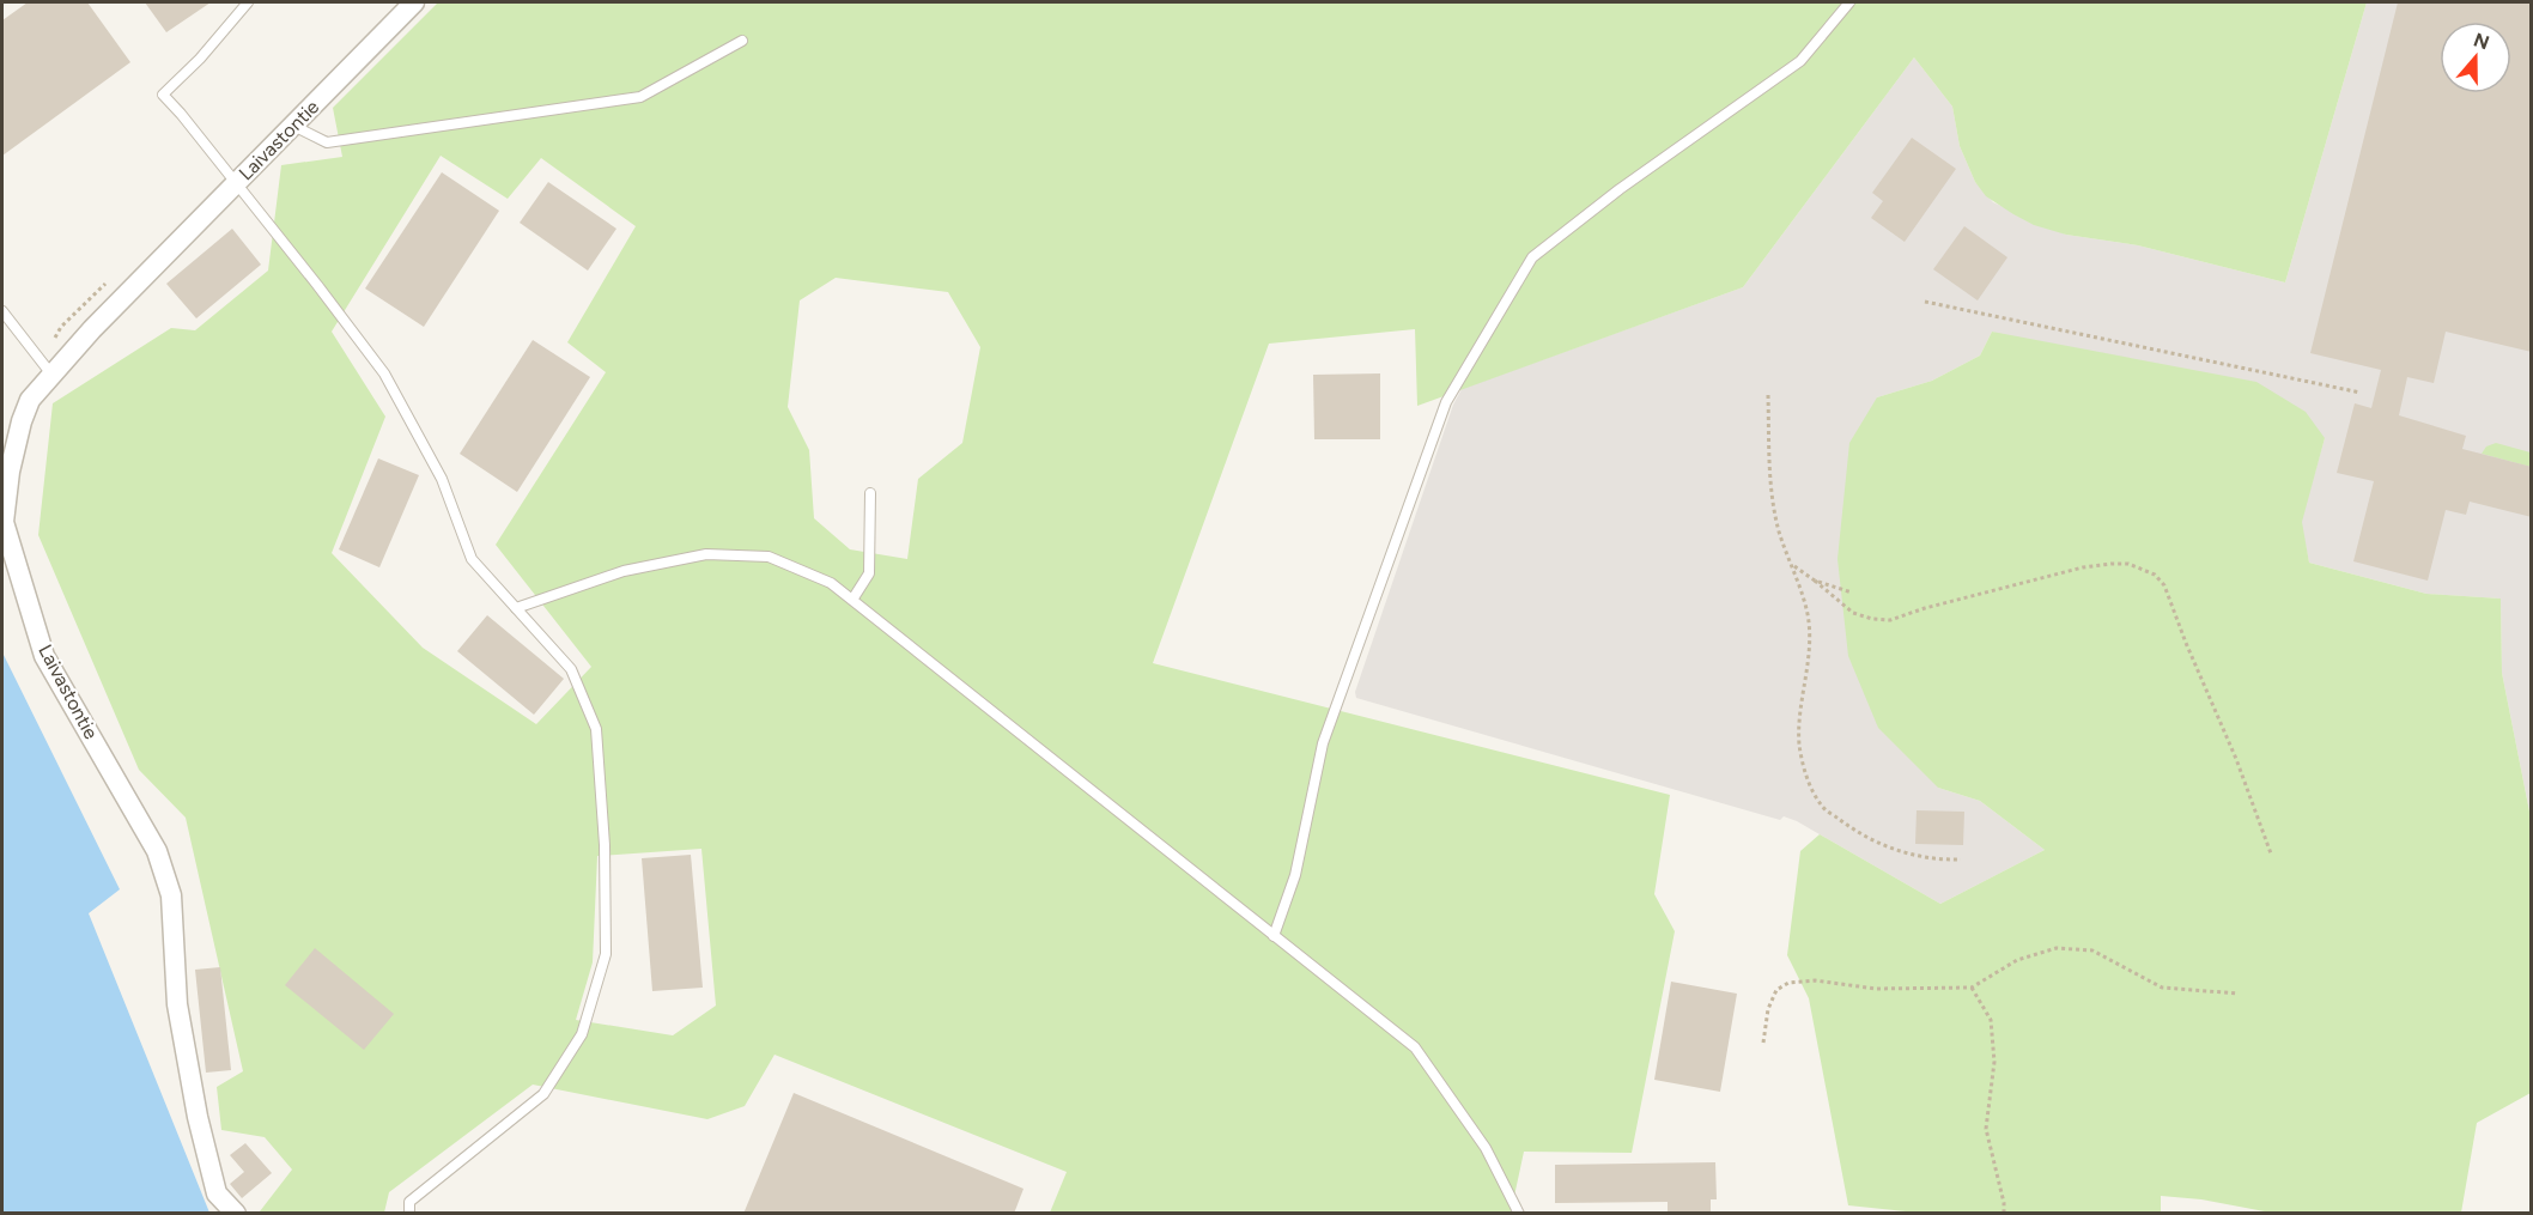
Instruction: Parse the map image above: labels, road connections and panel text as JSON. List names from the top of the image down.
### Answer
{
  "streets": {
    "street": ["Laivastontie"]
  },
  "north": "top"
}
